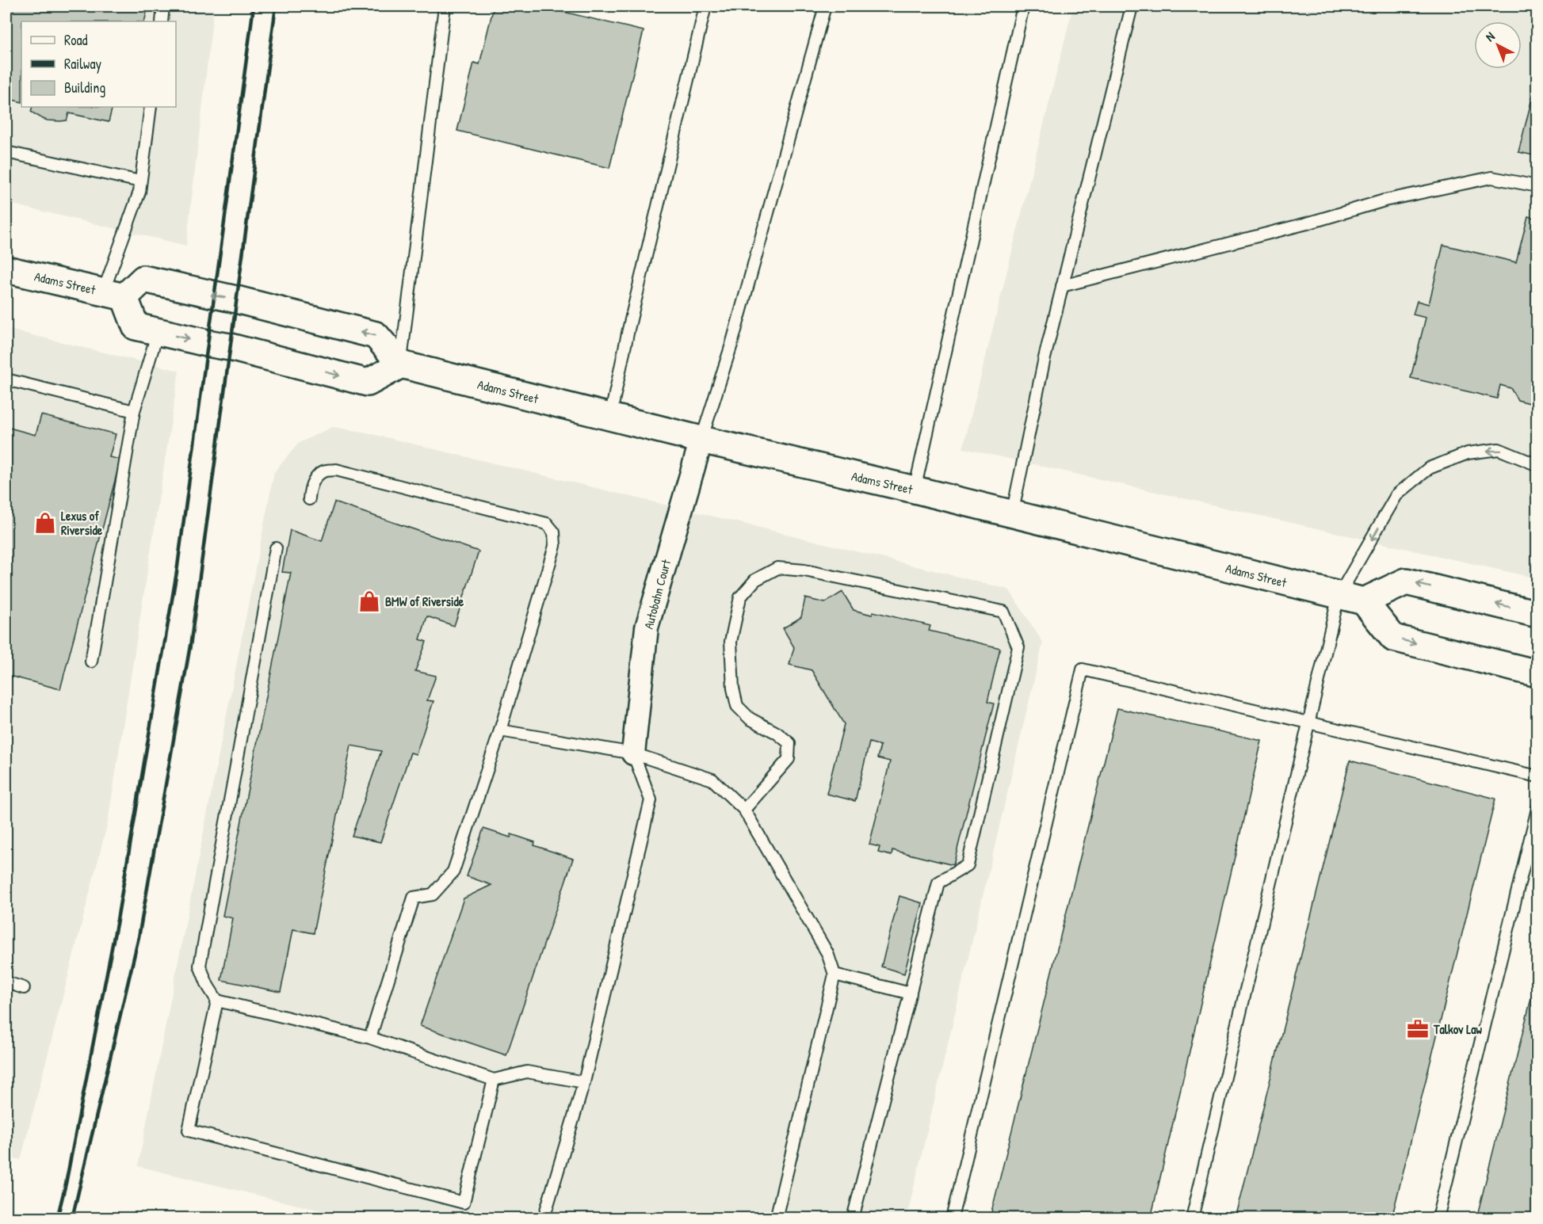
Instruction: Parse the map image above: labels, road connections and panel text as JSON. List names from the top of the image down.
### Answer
{
  "streets": {
    "main road": ["Adams Street"],
    "street": ["Autobahn Court"]
  },
  "crossings": [
    ["Adams Street", "Autobahn Court"]
  ],
  "places": {
    "shop": ["Lexus of Riverside", "BMW of Riverside"],
    "office": ["Talkov Law"]
  },
  "legend": ["Road", "Railway", "Building"],
  "north": "top left"
}
